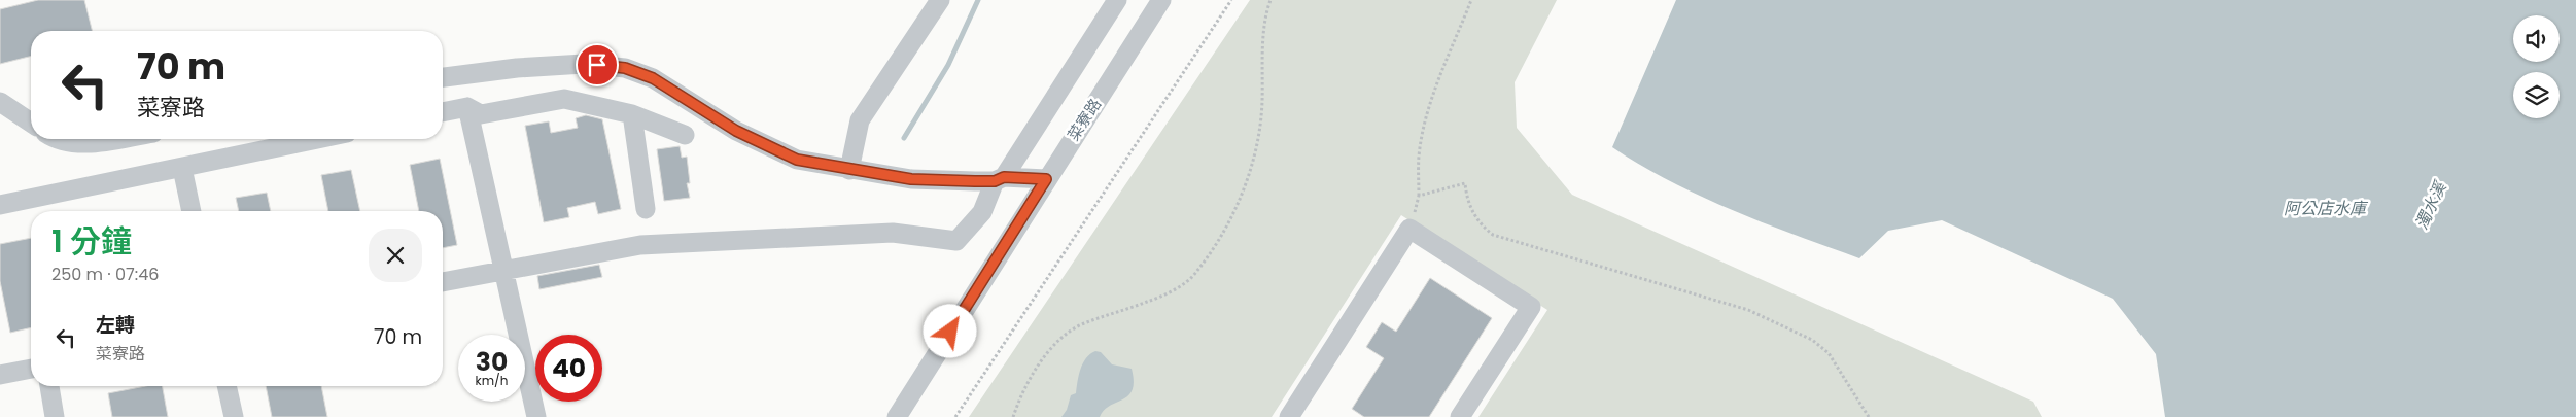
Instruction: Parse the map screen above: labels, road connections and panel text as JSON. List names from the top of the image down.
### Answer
{
  "streets": {
    "street": ["菜寮路"]
  },
  "water": ["濁水溪", "阿公店水庫"],
  "page": {
    "turn": ["70 m", "菜寮路"],
    "heading": ["1 分鐘", "250 m · 07:46"],
    "list": [
      {
        "name": "左轉",
        "note": "菜寮路",
        "value": "70 m"
      }
    ],
    "speed": "30 km/h",
    "limit": "40"
  }
}
